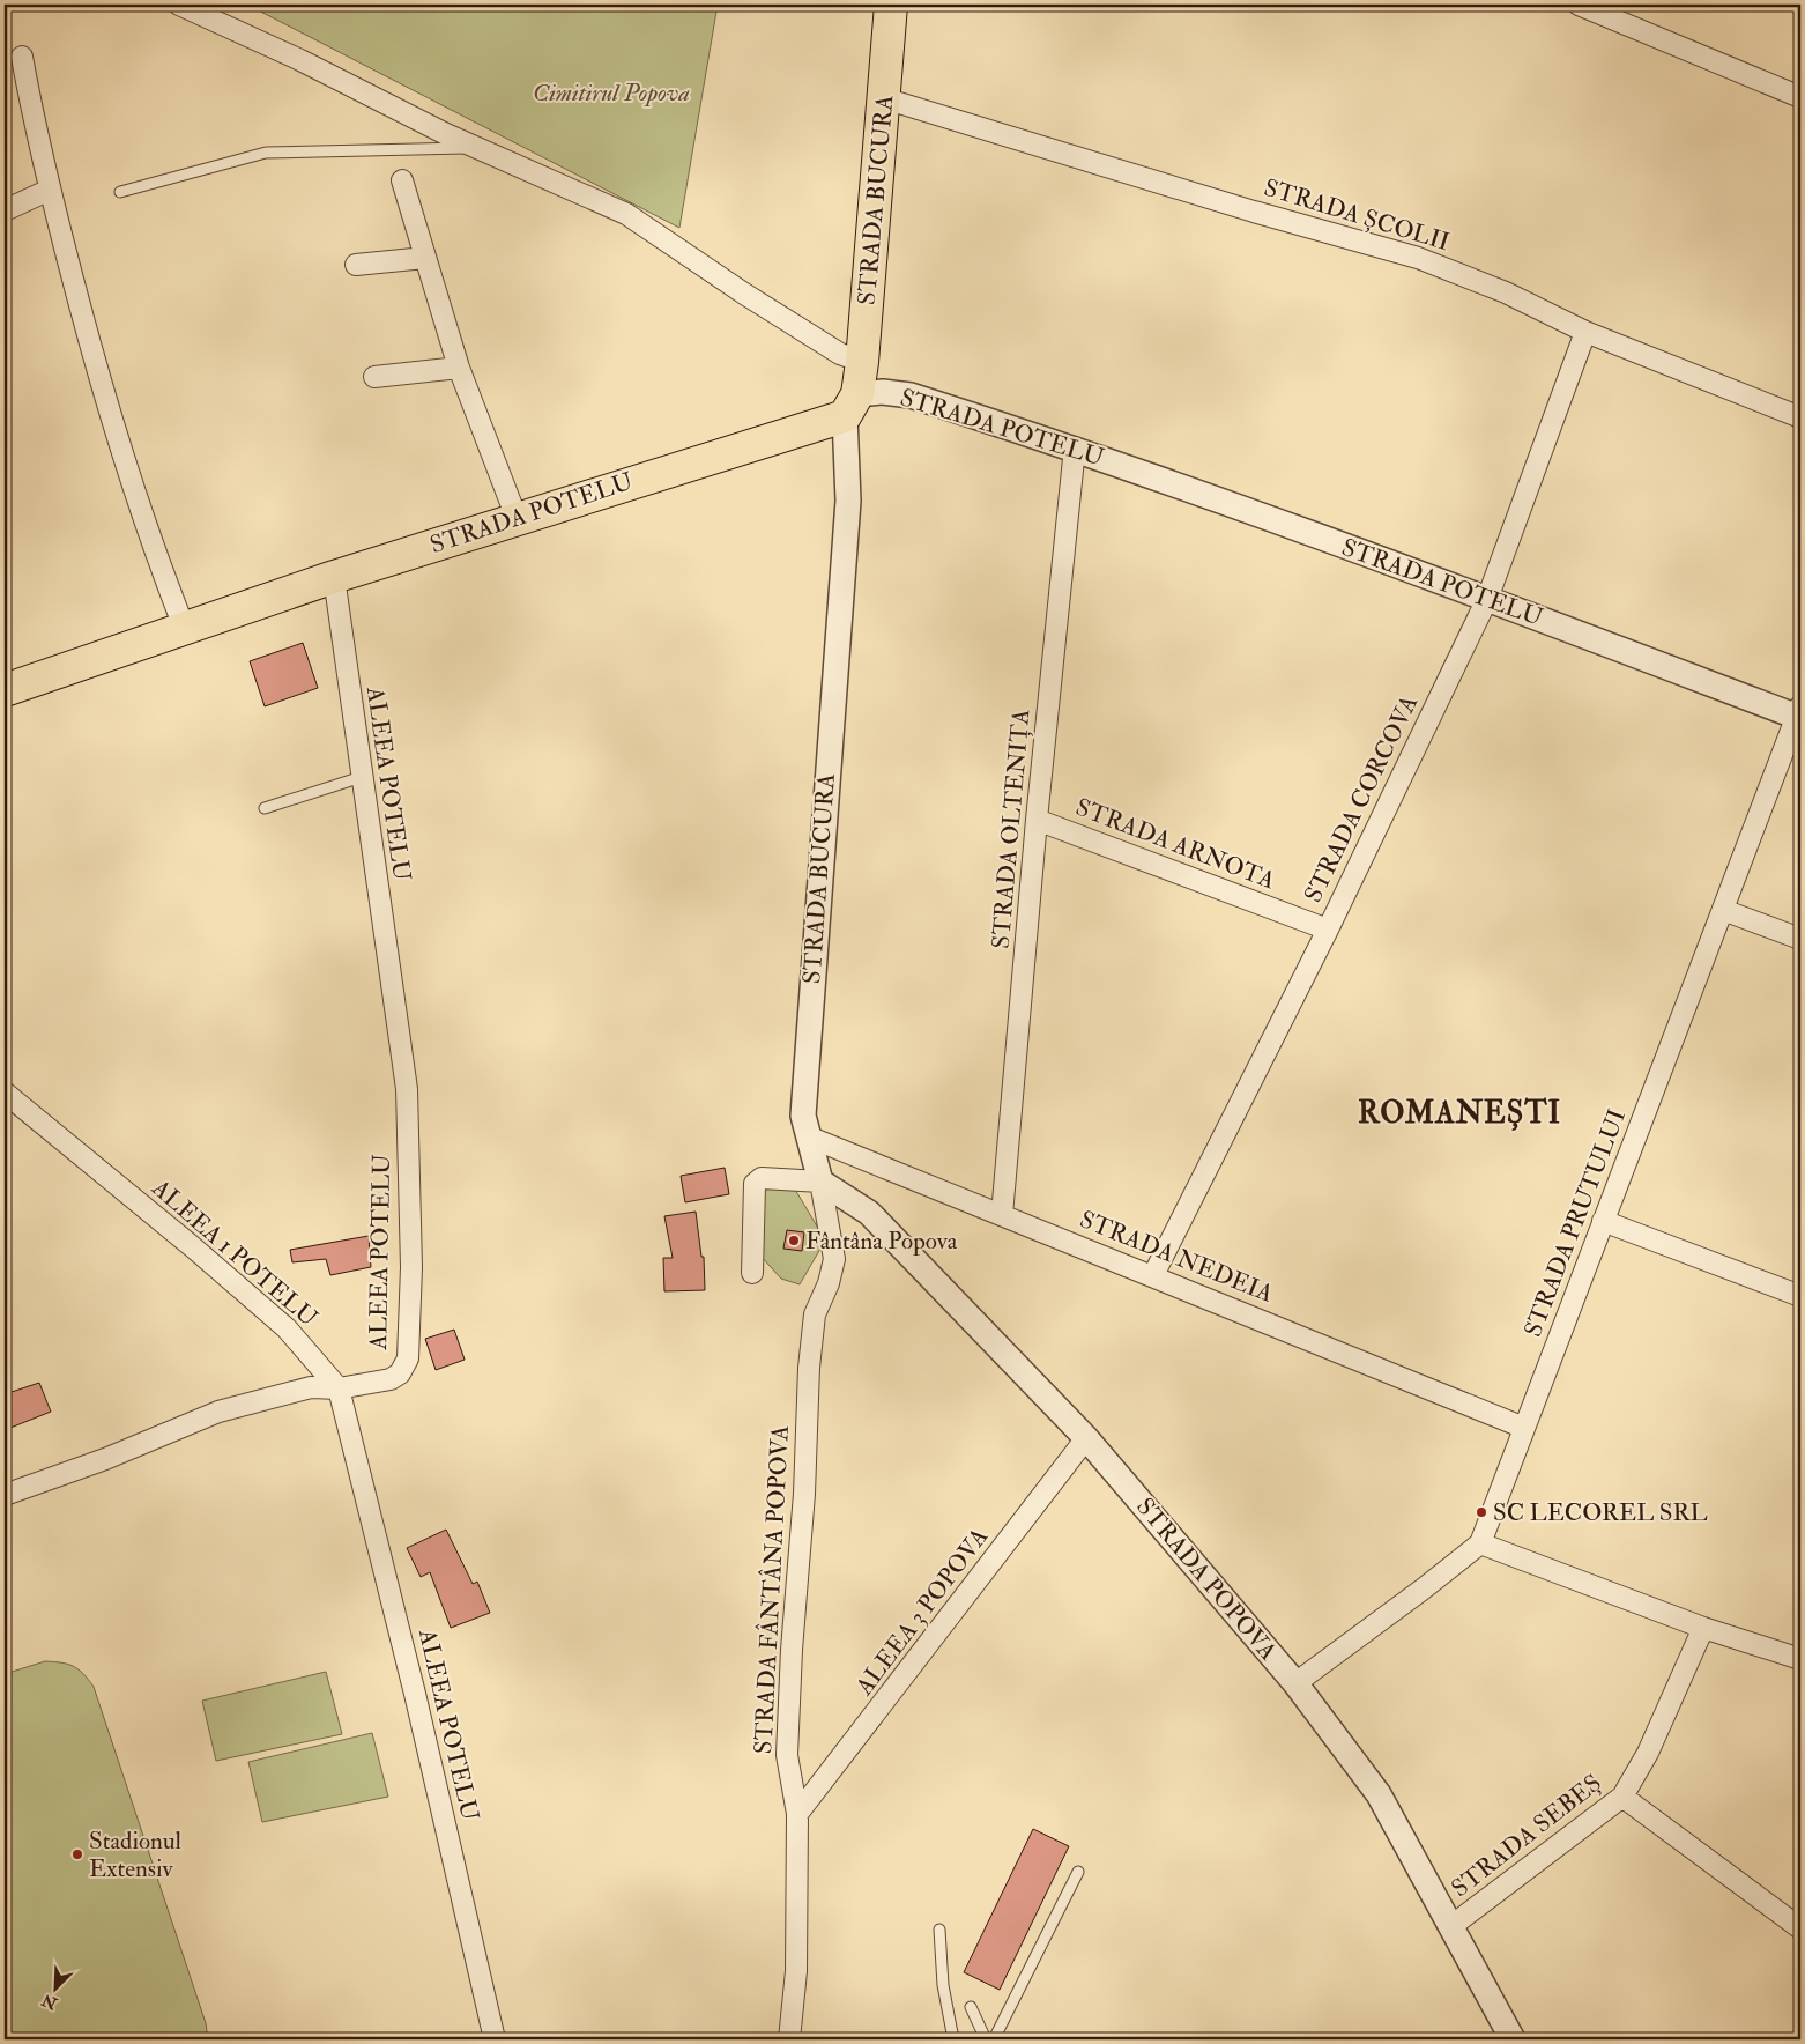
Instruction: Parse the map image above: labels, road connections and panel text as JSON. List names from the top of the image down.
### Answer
{
  "streets": {
    "main road": ["STRADA BUCURA", "STRADA POTELU"],
    "street": [
      "STRADA ȘCOLII",
      "ALEEA POTELU",
      "STRADA CORCOVA",
      "STRADA OLTENIȚA",
      "STRADA ARNOTA",
      "STRADA PRUTULUI",
      "ALEEA 1 POTELU",
      "STRADA NEDEIA",
      "STRADA POPOVA",
      "STRADA FÂNTÂNA POPOVA",
      "ALEEA 3 POPOVA",
      "STRADA SEBEȘ"
    ]
  },
  "crossings": [
    ["STRADA BUCURA", "STRADA ȘCOLII"],
    ["STRADA BUCURA", "STRADA POTELU"],
    ["STRADA BUCURA", "STRADA NEDEIA"],
    ["STRADA BUCURA", "STRADA POPOVA"],
    ["STRADA BUCURA", "STRADA FÂNTÂNA POPOVA"],
    ["STRADA ȘCOLII", "STRADA CORCOVA"],
    ["STRADA POTELU", "ALEEA POTELU"],
    ["STRADA POTELU", "STRADA CORCOVA"],
    ["STRADA POTELU", "STRADA OLTENIȚA"],
    ["STRADA POTELU", "STRADA PRUTULUI"],
    ["ALEEA POTELU", "ALEEA 1 POTELU"],
    ["STRADA CORCOVA", "STRADA ARNOTA"],
    ["STRADA CORCOVA", "STRADA NEDEIA"],
    ["STRADA OLTENIȚA", "STRADA ARNOTA"],
    ["STRADA OLTENIȚA", "STRADA NEDEIA"],
    ["STRADA PRUTULUI", "STRADA NEDEIA"],
    ["STRADA POPOVA", "STRADA FÂNTÂNA POPOVA"],
    ["STRADA POPOVA", "ALEEA 3 POPOVA"],
    ["STRADA POPOVA", "STRADA SEBEȘ"],
    ["STRADA FÂNTÂNA POPOVA", "ALEEA 3 POPOVA"]
  ],
  "districts": ["ROMANEȘTI"],
  "parks": ["Cimitirul Popova"],
  "places": ["Fântâna Popova", "SC LECOREL SRL", "Stadionul Extensiv"],
  "north": "bottom left"
}
